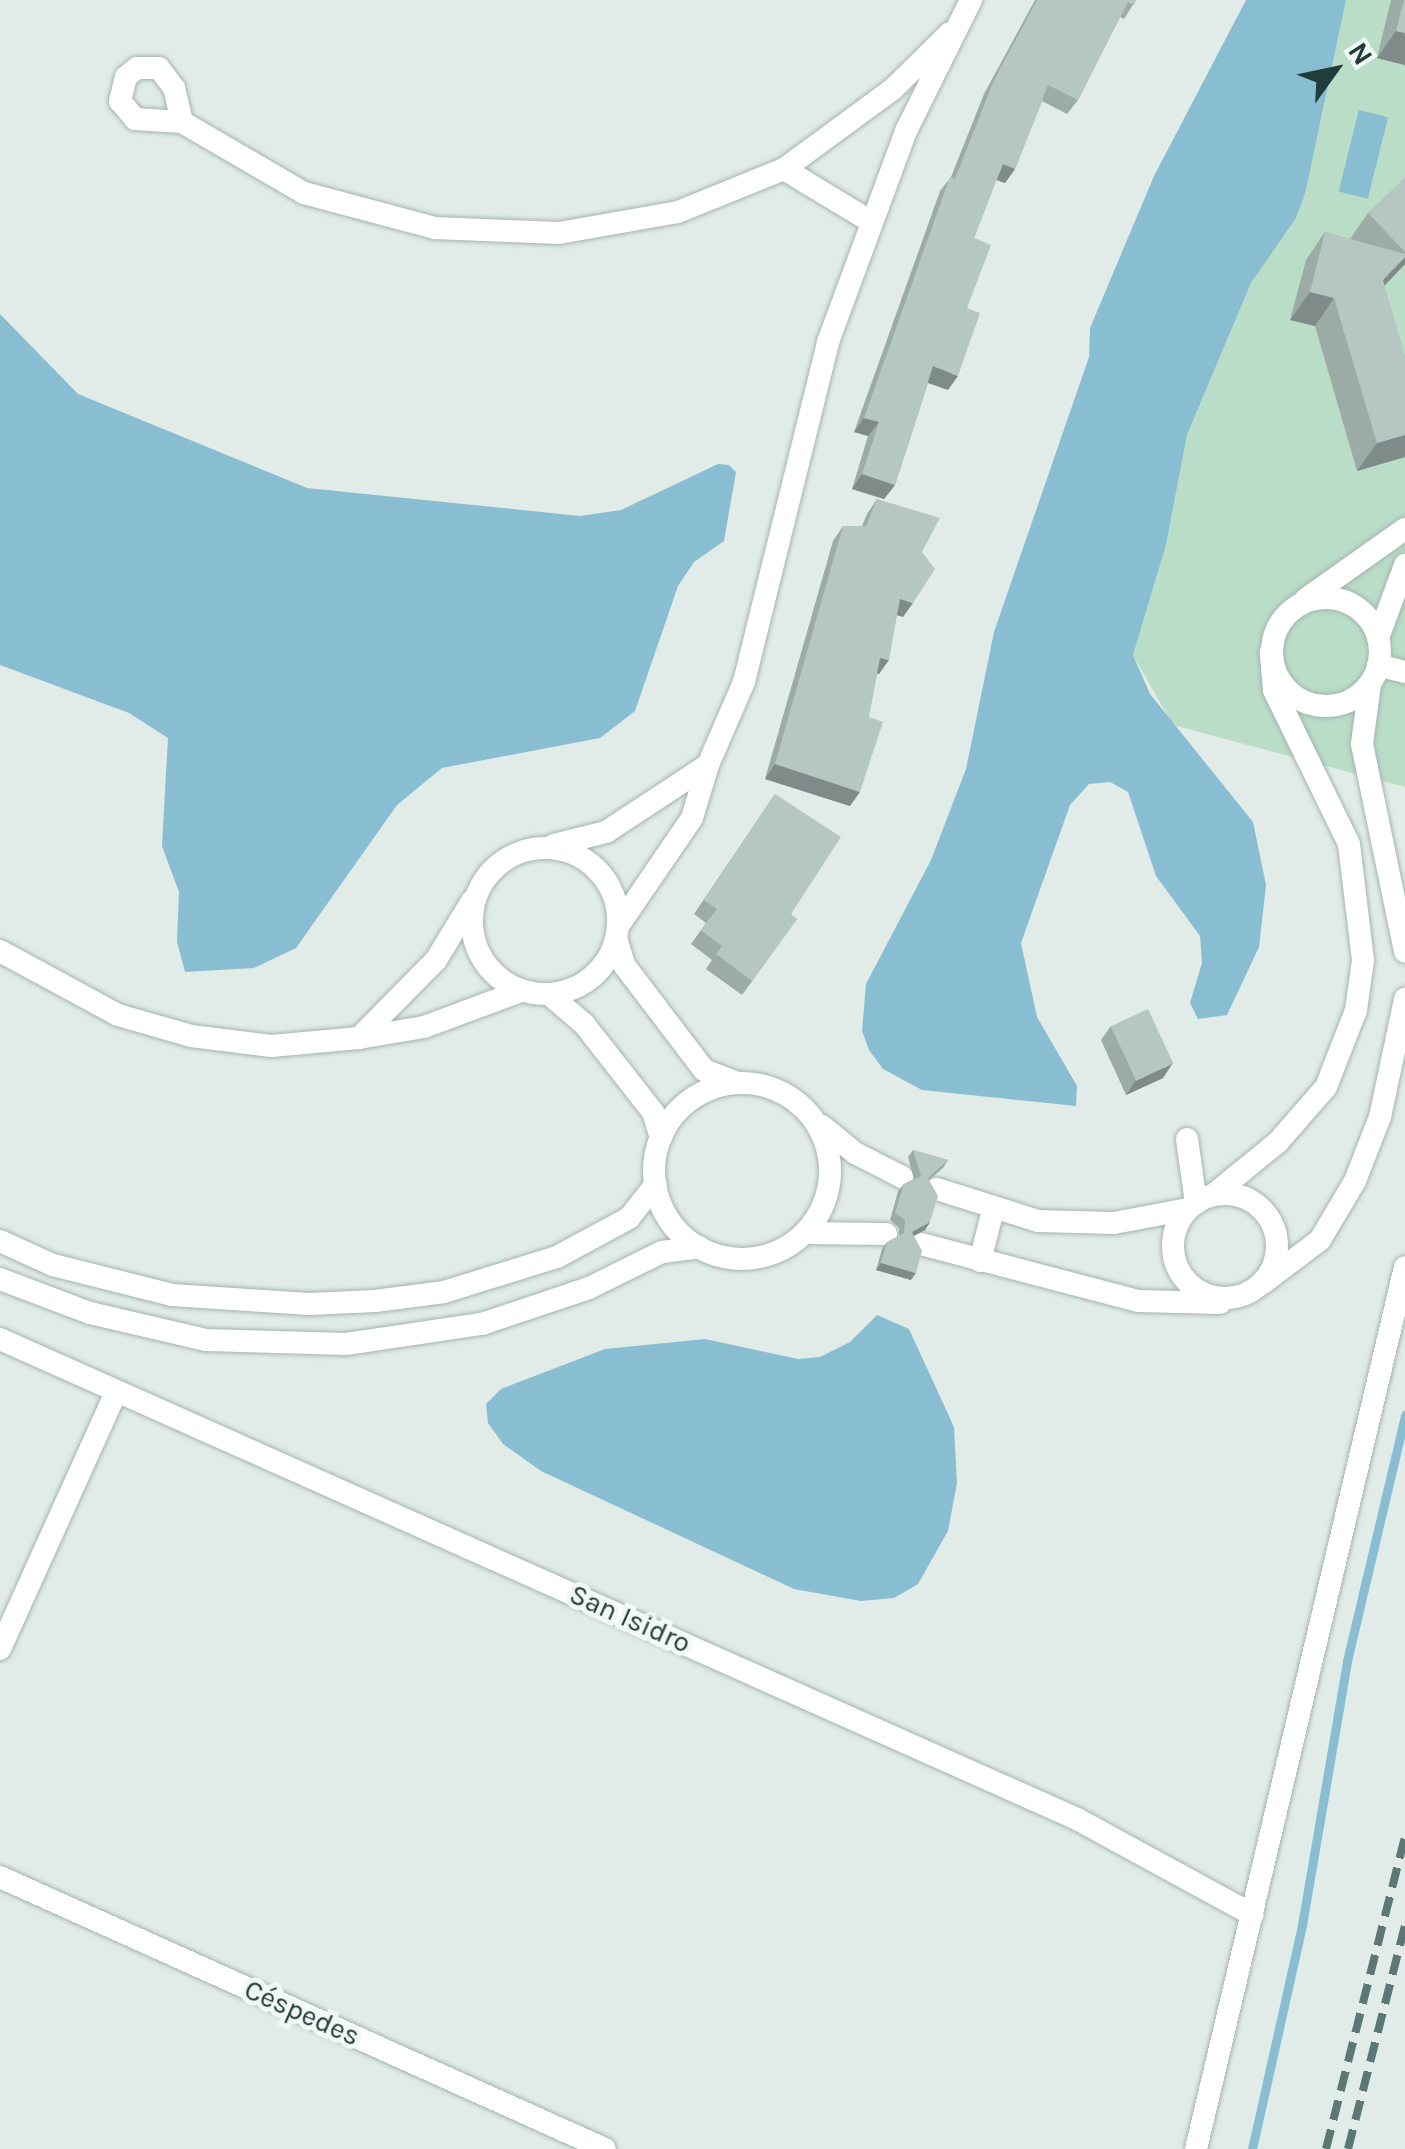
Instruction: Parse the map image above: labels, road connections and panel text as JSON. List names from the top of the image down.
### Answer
{
  "streets": {
    "street": ["San Isidro", "Céspedes"]
  },
  "north": "top right"
}
